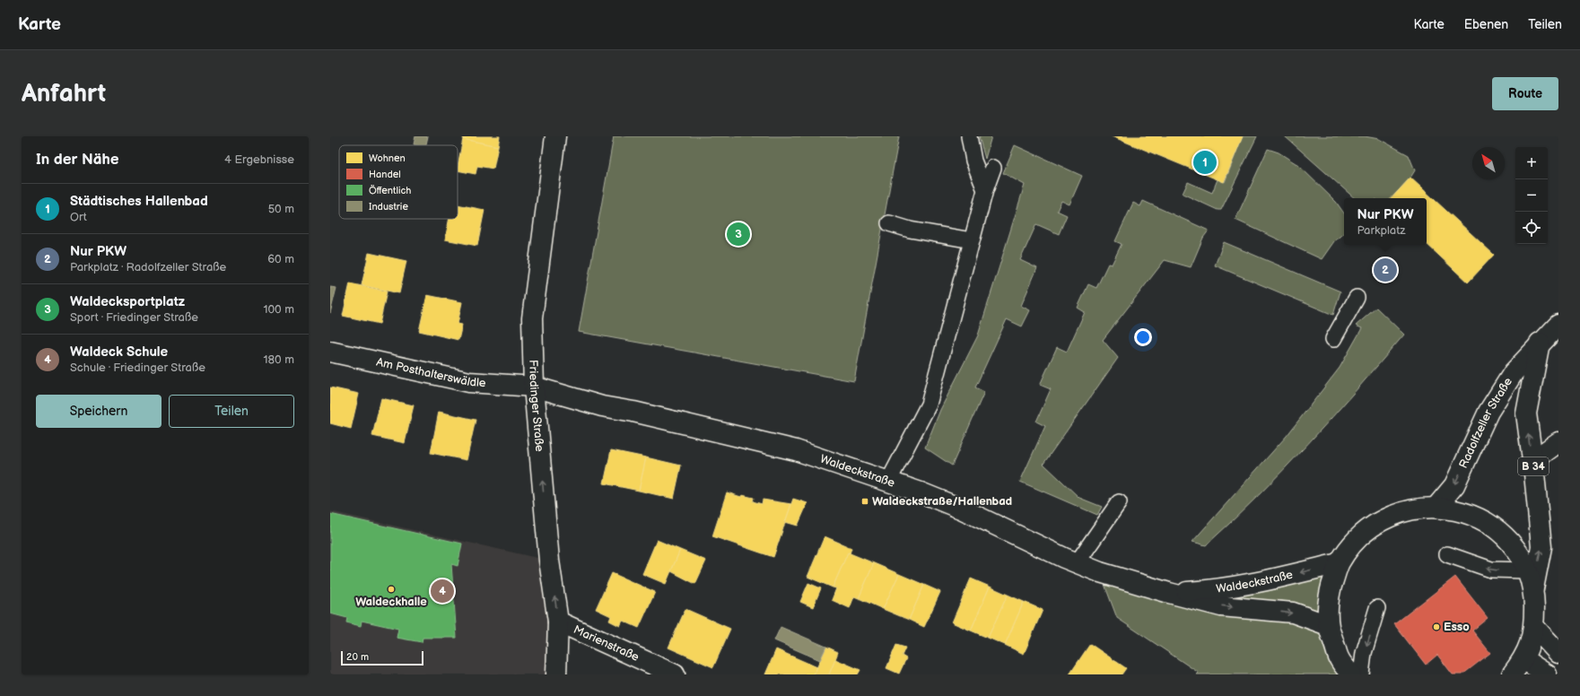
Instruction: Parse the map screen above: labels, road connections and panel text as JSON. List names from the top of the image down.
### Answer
{
  "streets": {
    "main road": [
      "Am Posthalterswäldle",
      "Friedinger Straße",
      "Radolfzeller Straße",
      "B 34",
      "Waldeckstraße",
      "Marienstraße"
    ]
  },
  "crossings": [
    ["Am Posthalterswäldle", "Friedinger Straße"],
    ["Am Posthalterswäldle", "Waldeckstraße"],
    ["Friedinger Straße", "Waldeckstraße"],
    ["Friedinger Straße", "Marienstraße"],
    ["Radolfzeller Straße", "B 34"],
    ["B 34", "Waldeckstraße"]
  ],
  "one_way": ["Friedinger Straße"],
  "places": {
    "transit": ["Waldeckstraße/Hallenbad"],
    "other": ["Waldeckhalle", "Esso"]
  },
  "legend": [
    "Wohnen",
    "Handel",
    "Öffentlich",
    "Industrie"
  ],
  "scale_bar": "20 m",
  "north": "top left",
  "page": {
    "header": "Karte",
    "nav": ["Karte", "Ebenen", "Teilen"],
    "buttons": [
      "Route",
      ["Speichern", "Teilen"]
    ],
    "title": "Anfahrt",
    "heading": ["In der Nähe", "4 Ergebnisse"],
    "map_buttons": ["+", "−"],
    "pins": [
      "1",
      "3",
      "2",
      "4"
    ],
    "list": [
      {
        "mark": "1",
        "name": "Städtisches Hallenbad",
        "note": "Ort",
        "value": "50 m"
      },
      {
        "mark": "2",
        "name": "Nur PKW",
        "note": "Parkplatz · Radolfzeller Straße",
        "value": "60 m"
      },
      {
        "mark": "3",
        "name": "Waldecksportplatz",
        "note": "Sport · Friedinger Straße",
        "value": "100 m"
      },
      {
        "mark": "4",
        "name": "Waldeck Schule",
        "note": "Schule · Friedinger Straße",
        "value": "180 m"
      }
    ],
    "popup": ["Nur PKW", "Parkplatz"],
    "scale": "20 m"
  }
}
